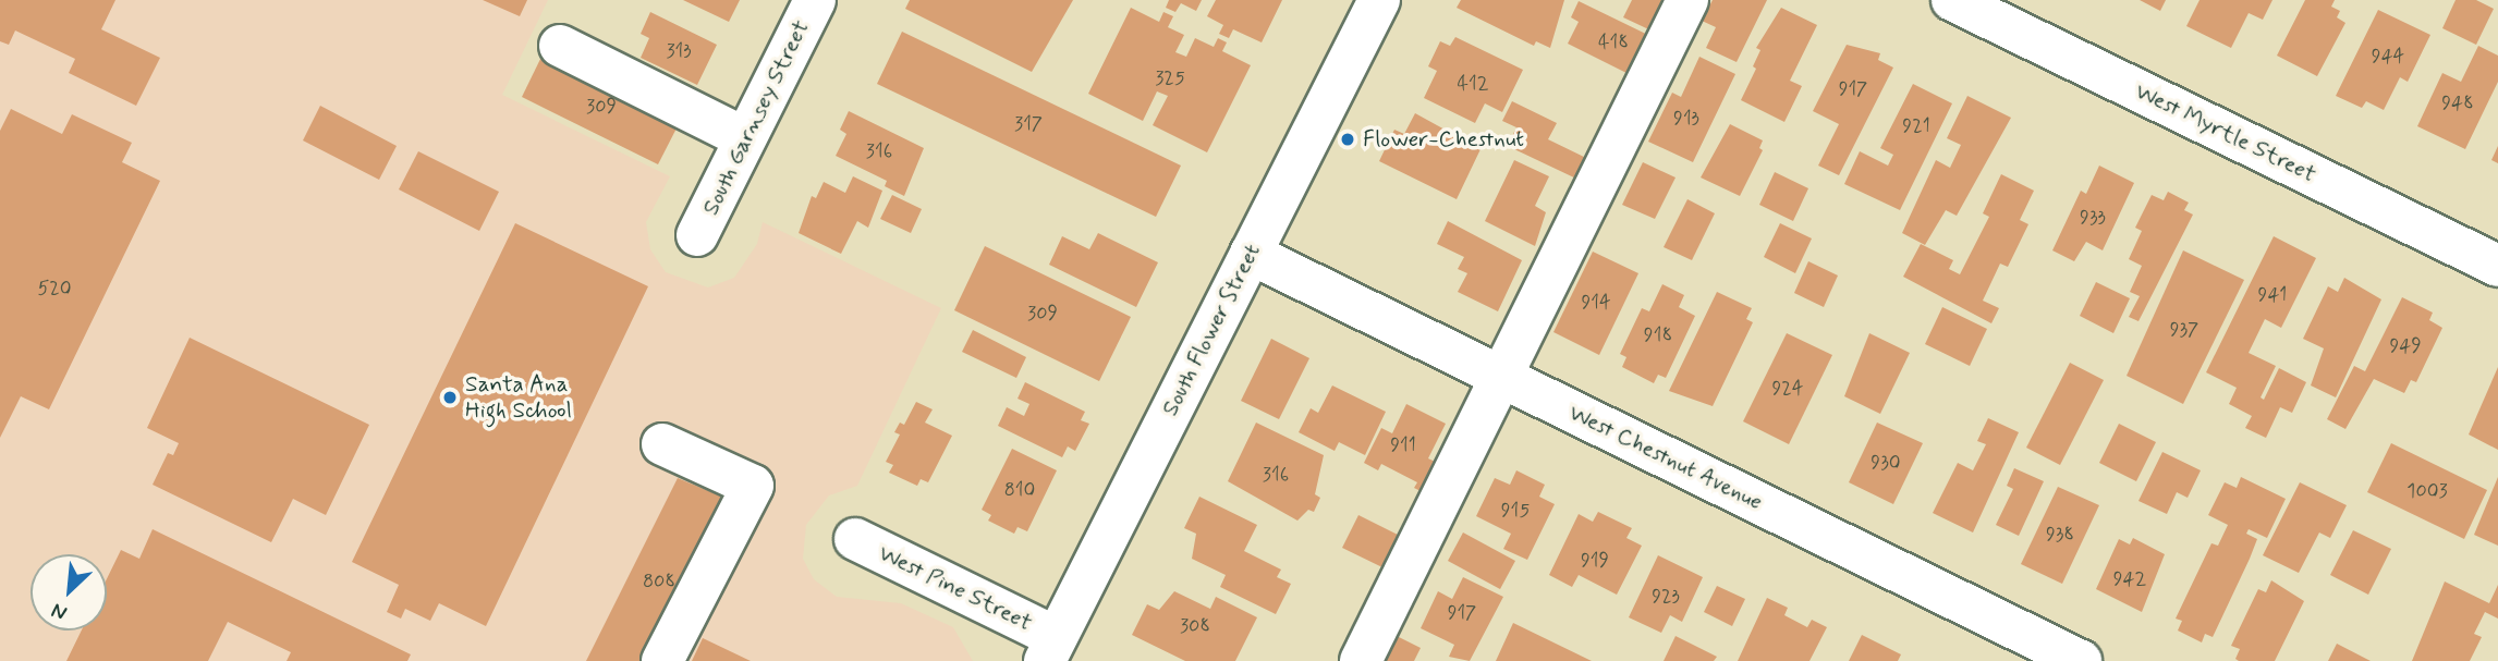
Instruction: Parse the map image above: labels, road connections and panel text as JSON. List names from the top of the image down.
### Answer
{
  "streets": {
    "street": [
      "South Garnsey Street",
      "West Myrtle Street",
      "South Flower Street",
      "West Chestnut Avenue",
      "West Pine Street"
    ]
  },
  "crossings": [
    ["South Flower Street", "West Chestnut Avenue"],
    ["South Flower Street", "West Pine Street"]
  ],
  "places": ["Flower-Chestnut", "Santa Ana High School"],
  "house_numbers": [
    "418",
    "313",
    "944",
    "325",
    "412",
    "917",
    "948",
    "309",
    "913",
    "317",
    "921",
    "316",
    "933",
    "520",
    "941",
    "914",
    "309",
    "937",
    "918",
    "949",
    "924",
    "911",
    "930",
    "316",
    "810",
    "1003",
    "915",
    "938",
    "919",
    "942",
    "808",
    "923",
    "917",
    "308"
  ],
  "north": "bottom left"
}
